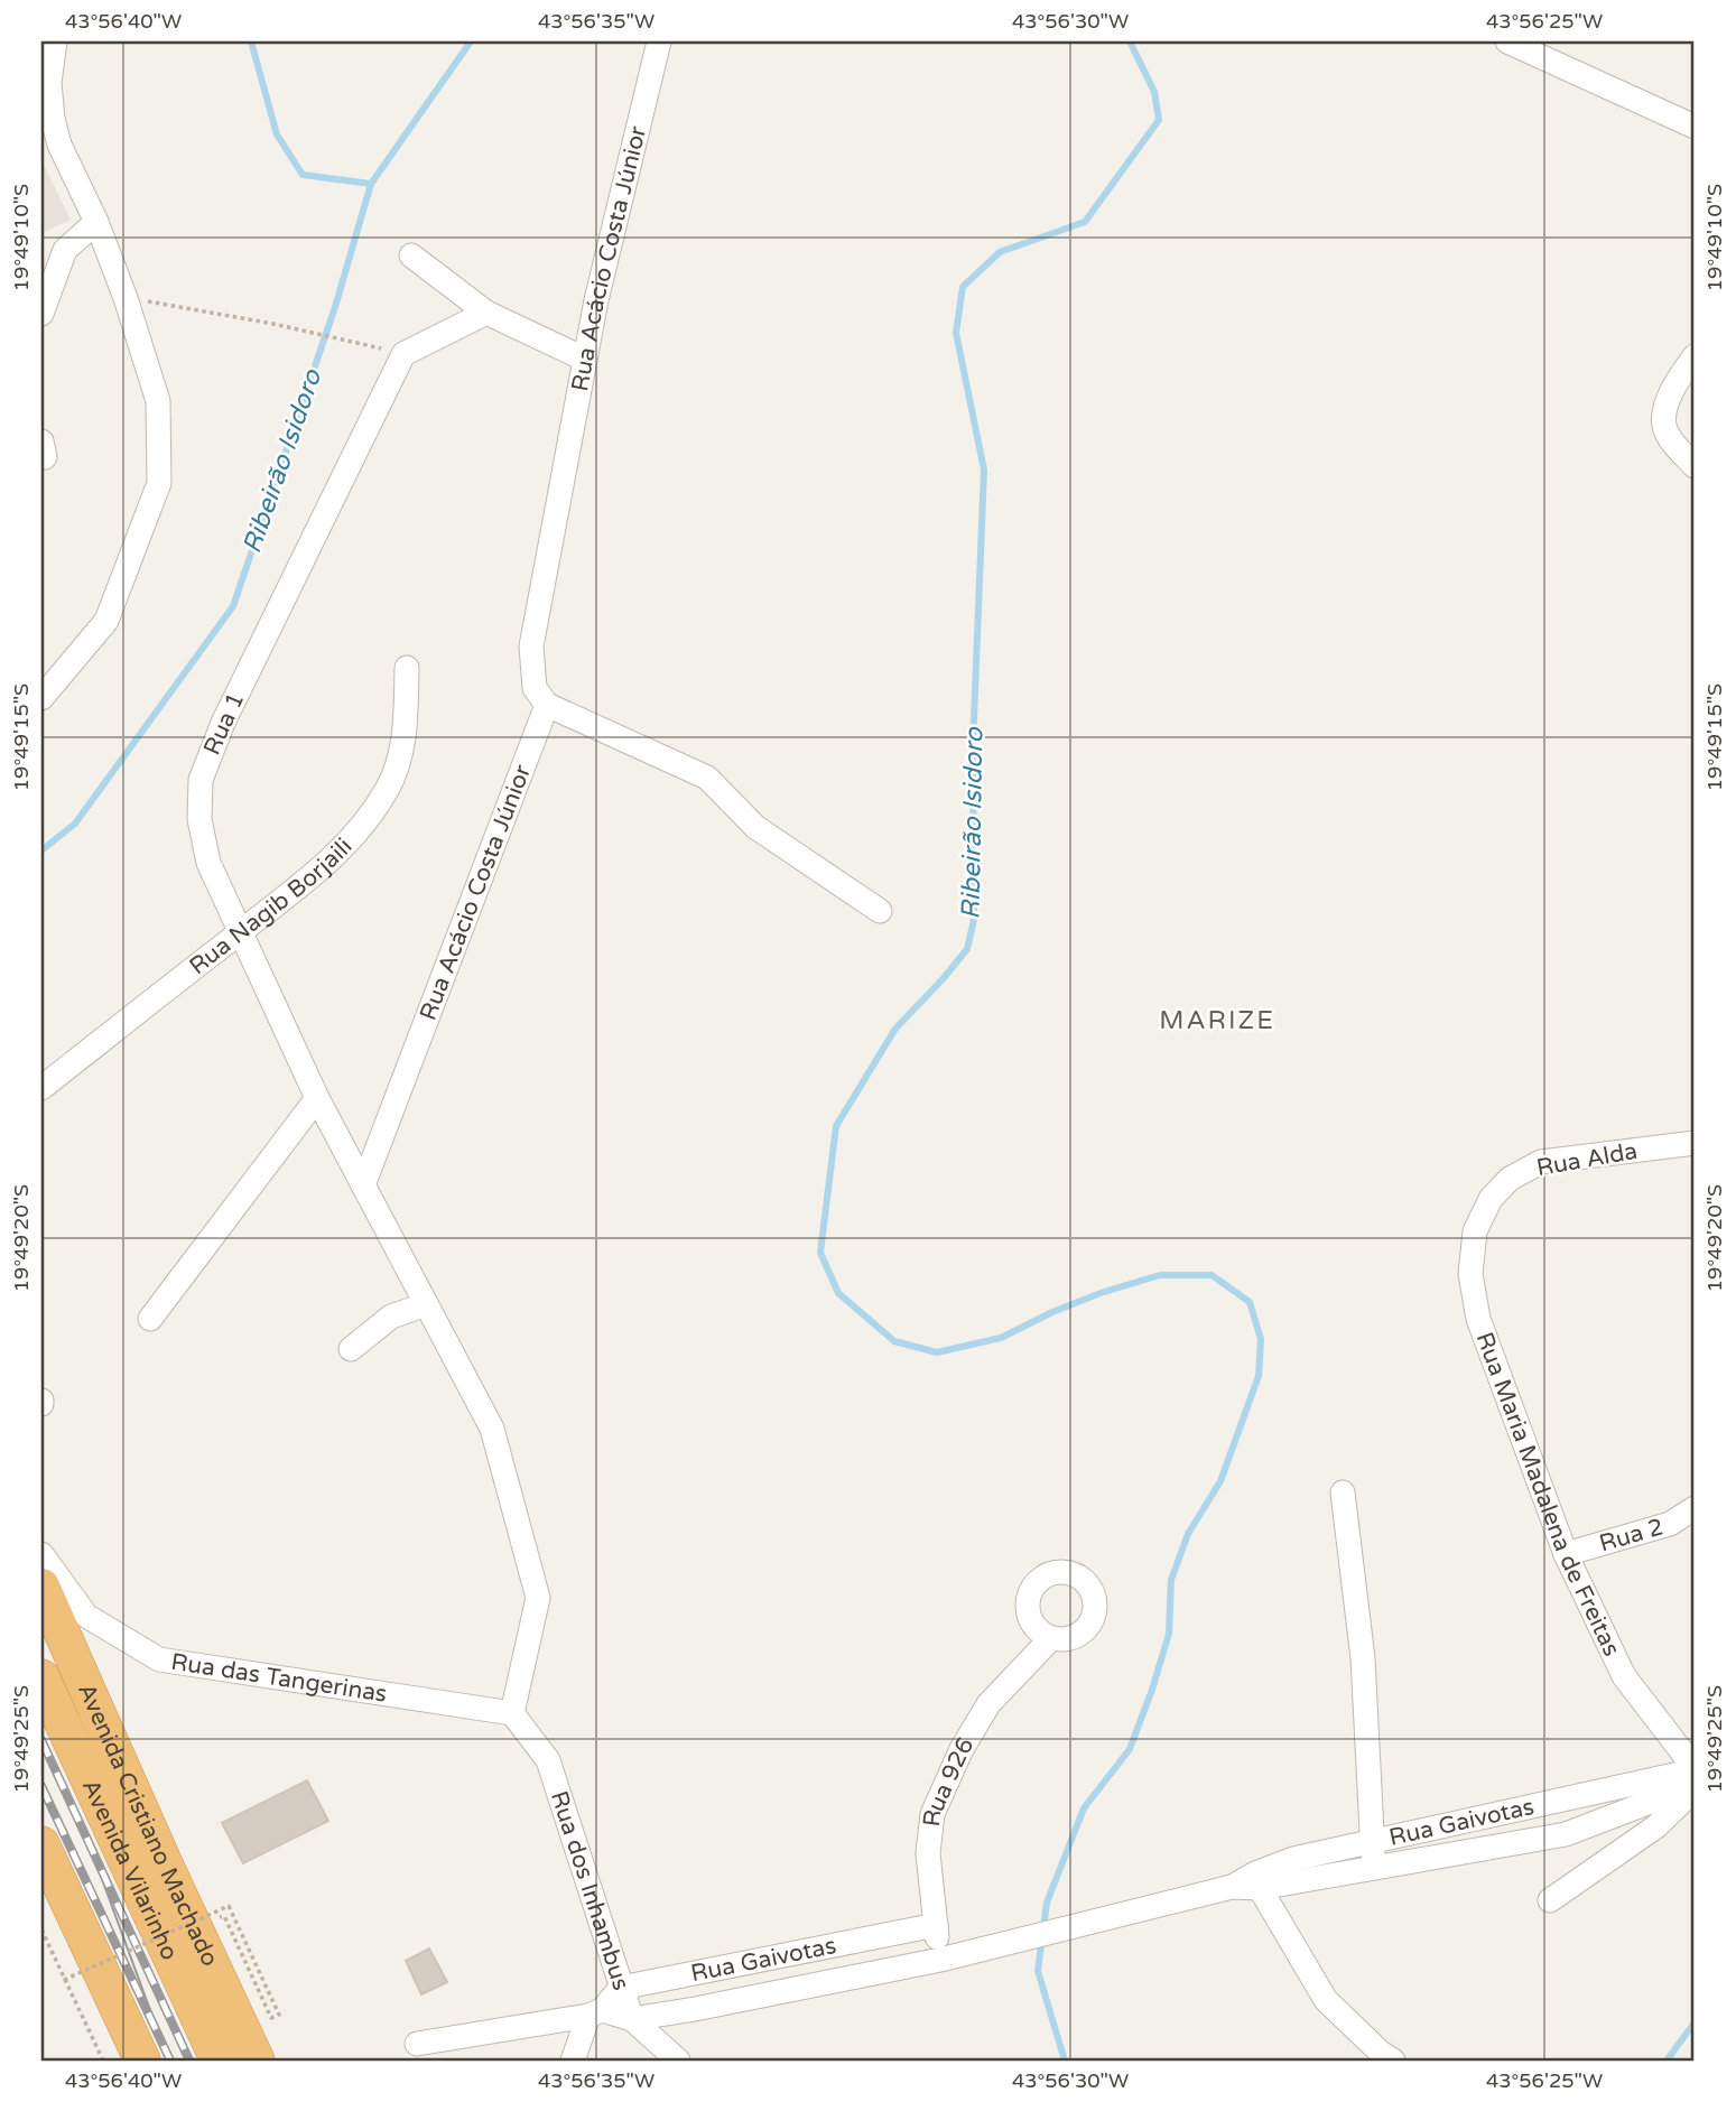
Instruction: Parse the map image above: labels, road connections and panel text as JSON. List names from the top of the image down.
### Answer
{
  "streets": {
    "highway": ["Avenida Cristiano Machado", "Avenida Vilarinho"],
    "street": [
      "Rua Acácio Costa Júnior",
      "Rua 1",
      "Rua Nagib Borjaili",
      "Rua Alda",
      "Rua Maria Madalena de Freitas",
      "Rua 2",
      "Rua das Tangerinas",
      "Rua 926",
      "Rua Gaivotas",
      "Rua dos Inhambus"
    ]
  },
  "crossings": [
    ["Rua Acácio Costa Júnior", "Rua 1"],
    ["Rua 1", "Rua Nagib Borjaili"],
    ["Rua Alda", "Rua Maria Madalena de Freitas"],
    ["Rua Maria Madalena de Freitas", "Rua 2"],
    ["Rua Maria Madalena de Freitas", "Rua Gaivotas"],
    ["Rua das Tangerinas", "Rua dos Inhambus"],
    ["Rua 926", "Rua Gaivotas"],
    ["Rua Gaivotas", "Rua dos Inhambus"]
  ],
  "districts": ["MARIZE"],
  "water": ["Ribeirão Isidoro"],
  "coordinates": [
    "43°56'40\"W",
    "43°56'35\"W",
    "43°56'30\"W",
    "43°56'25\"W",
    "19°49'10\"S",
    "19°49'15\"S",
    "19°49'20\"S",
    "19°49'25\"S"
  ]
}
